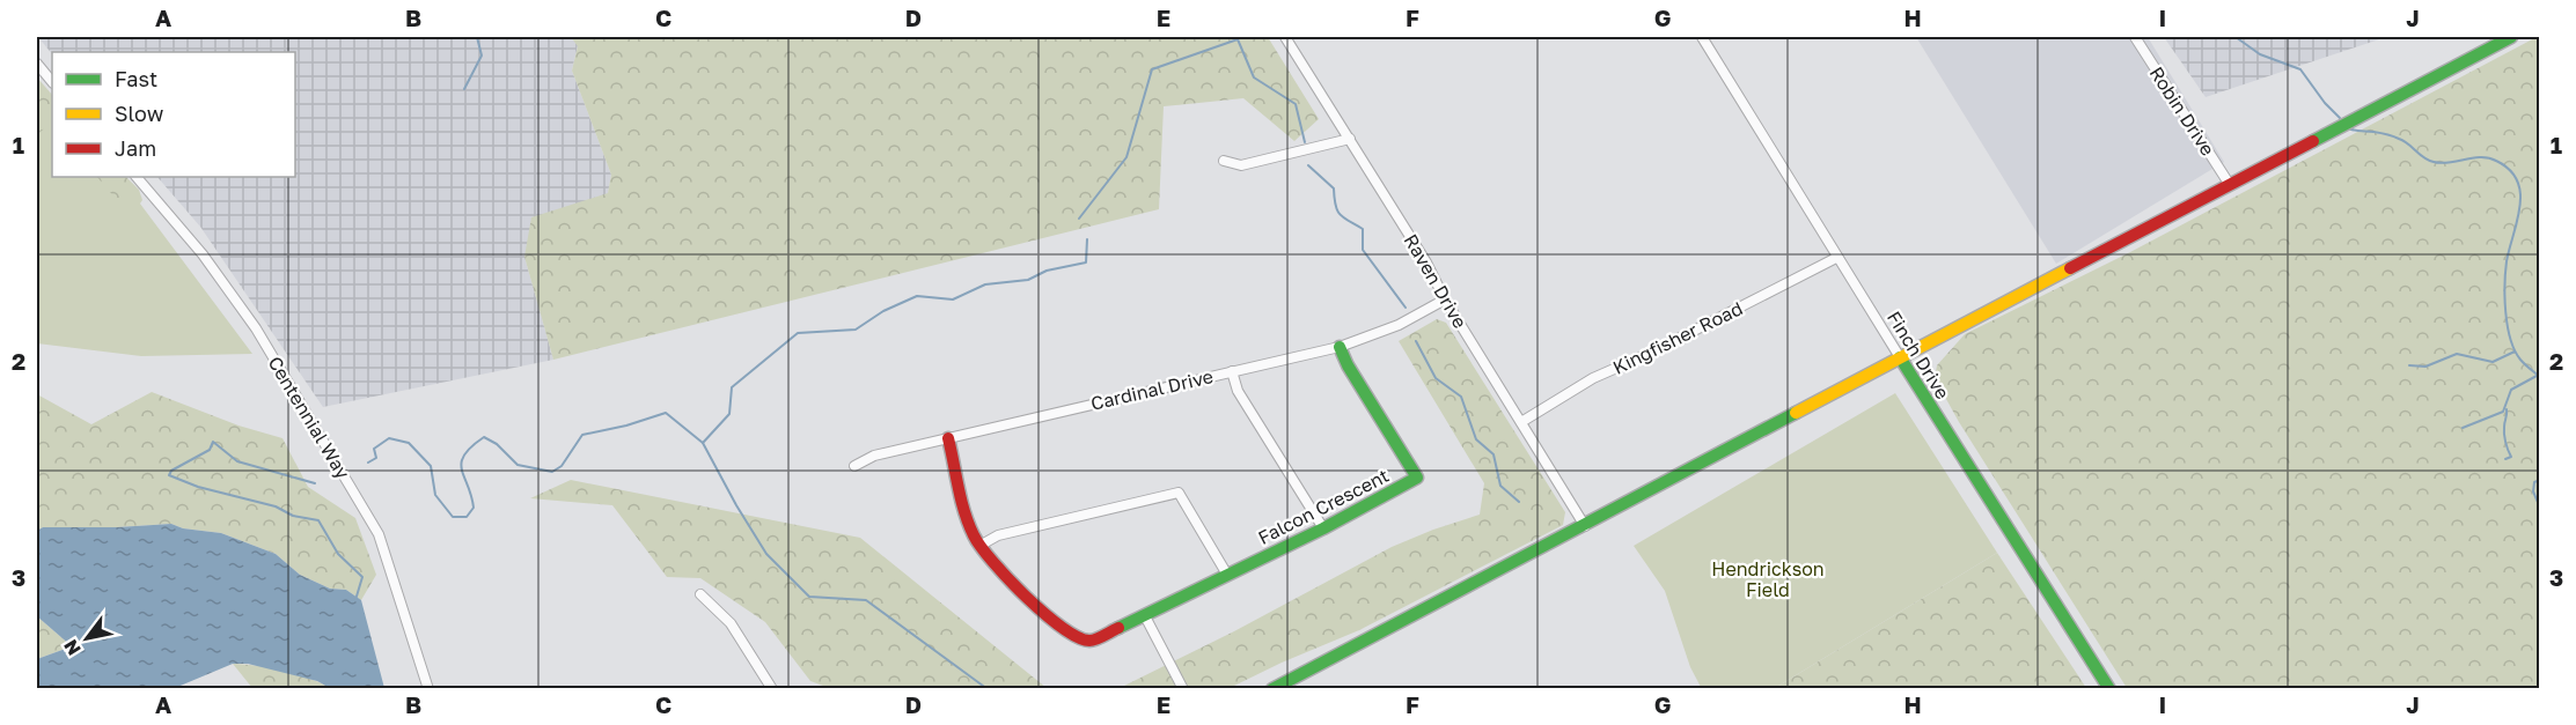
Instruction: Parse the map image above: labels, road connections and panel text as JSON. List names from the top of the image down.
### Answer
{
  "streets": {
    "street": [
      "Robin Drive",
      "Raven Drive",
      "Kingfisher Road",
      "Finch Drive",
      "Cardinal Drive",
      "Centennial Way",
      "Falcon Crescent"
    ]
  },
  "crossings": [
    ["Raven Drive", "Kingfisher Road"],
    ["Raven Drive", "Cardinal Drive"],
    ["Kingfisher Road", "Finch Drive"],
    ["Cardinal Drive", "Falcon Crescent"]
  ],
  "parks": ["Hendrickson Field"],
  "legend": ["Fast", "Slow", "Jam"],
  "north": "bottom left",
  "grid": {
    "columns": [
      "A",
      "B",
      "C",
      "D",
      "E",
      "F",
      "G",
      "H",
      "I",
      "J"
    ],
    "rows": ["1", "2", "3"]
  }
}
